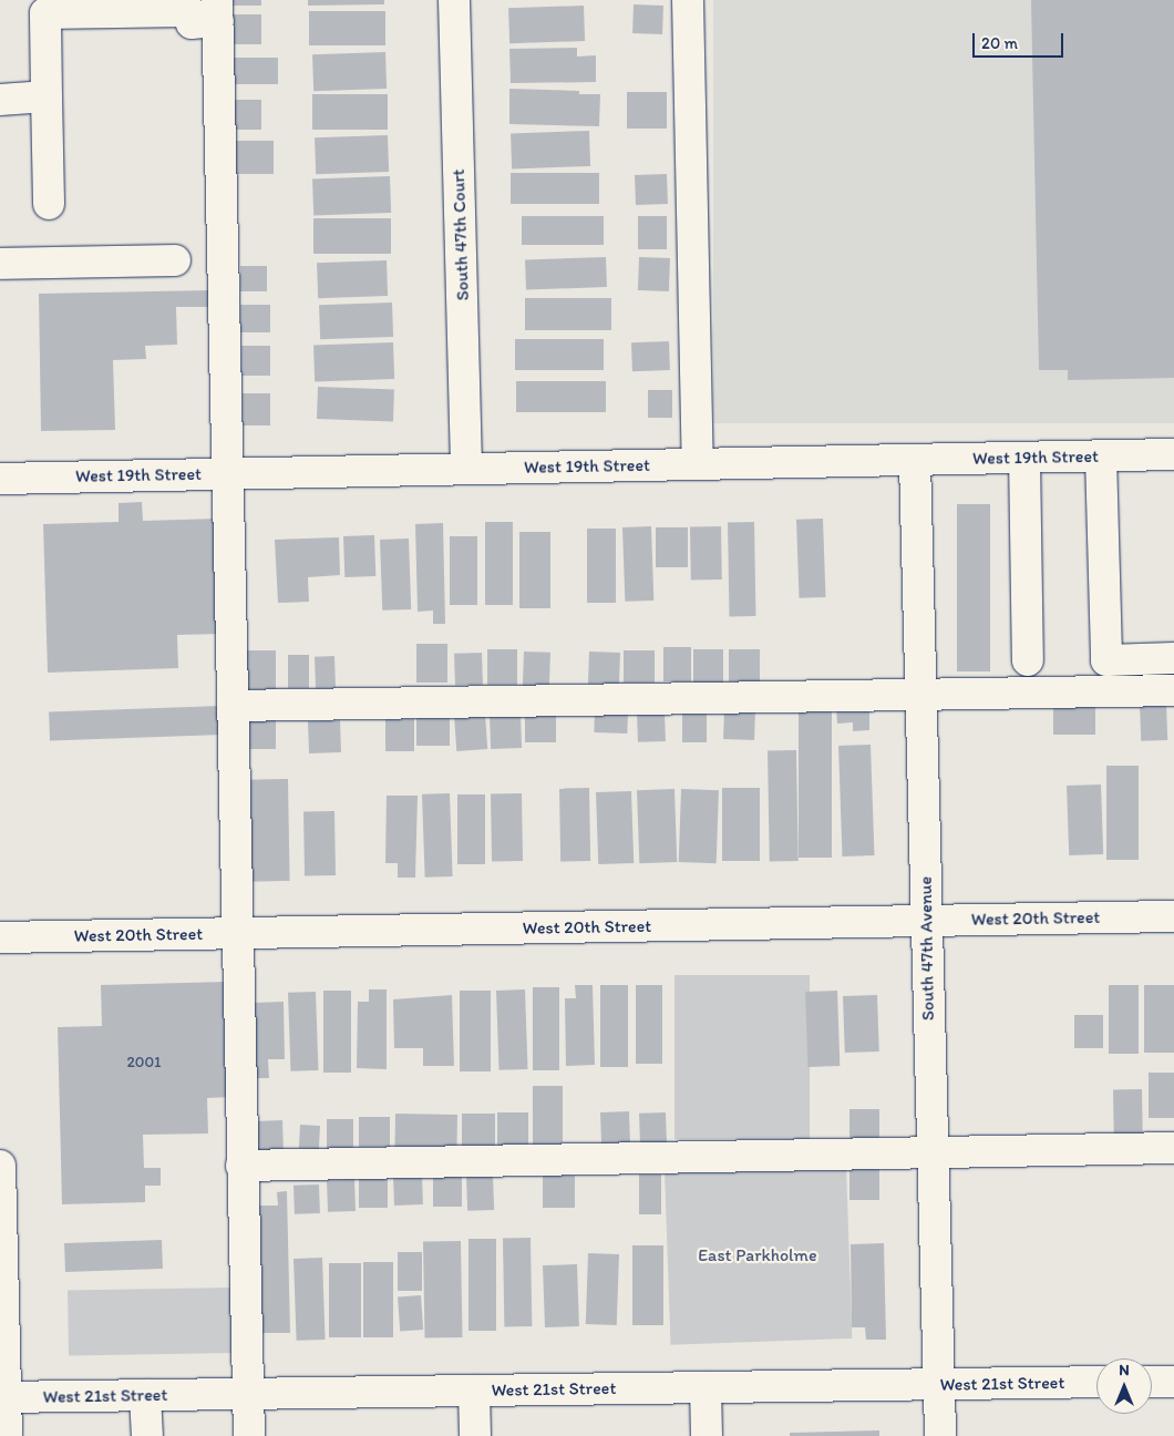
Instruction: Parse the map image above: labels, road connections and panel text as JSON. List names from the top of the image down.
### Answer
{
  "streets": {
    "street": [
      "South 47th Court",
      "West 19th Street",
      "West 20th Street",
      "South 47th Avenue",
      "West 21st Street"
    ]
  },
  "crossings": [
    ["South 47th Court", "West 19th Street"],
    ["West 19th Street", "South 47th Avenue"],
    ["West 20th Street", "South 47th Avenue"],
    ["South 47th Avenue", "West 21st Street"]
  ],
  "parks": ["East Parkholme"],
  "house_numbers": ["2001"],
  "scale_bar": "20 m",
  "north": "top"
}
